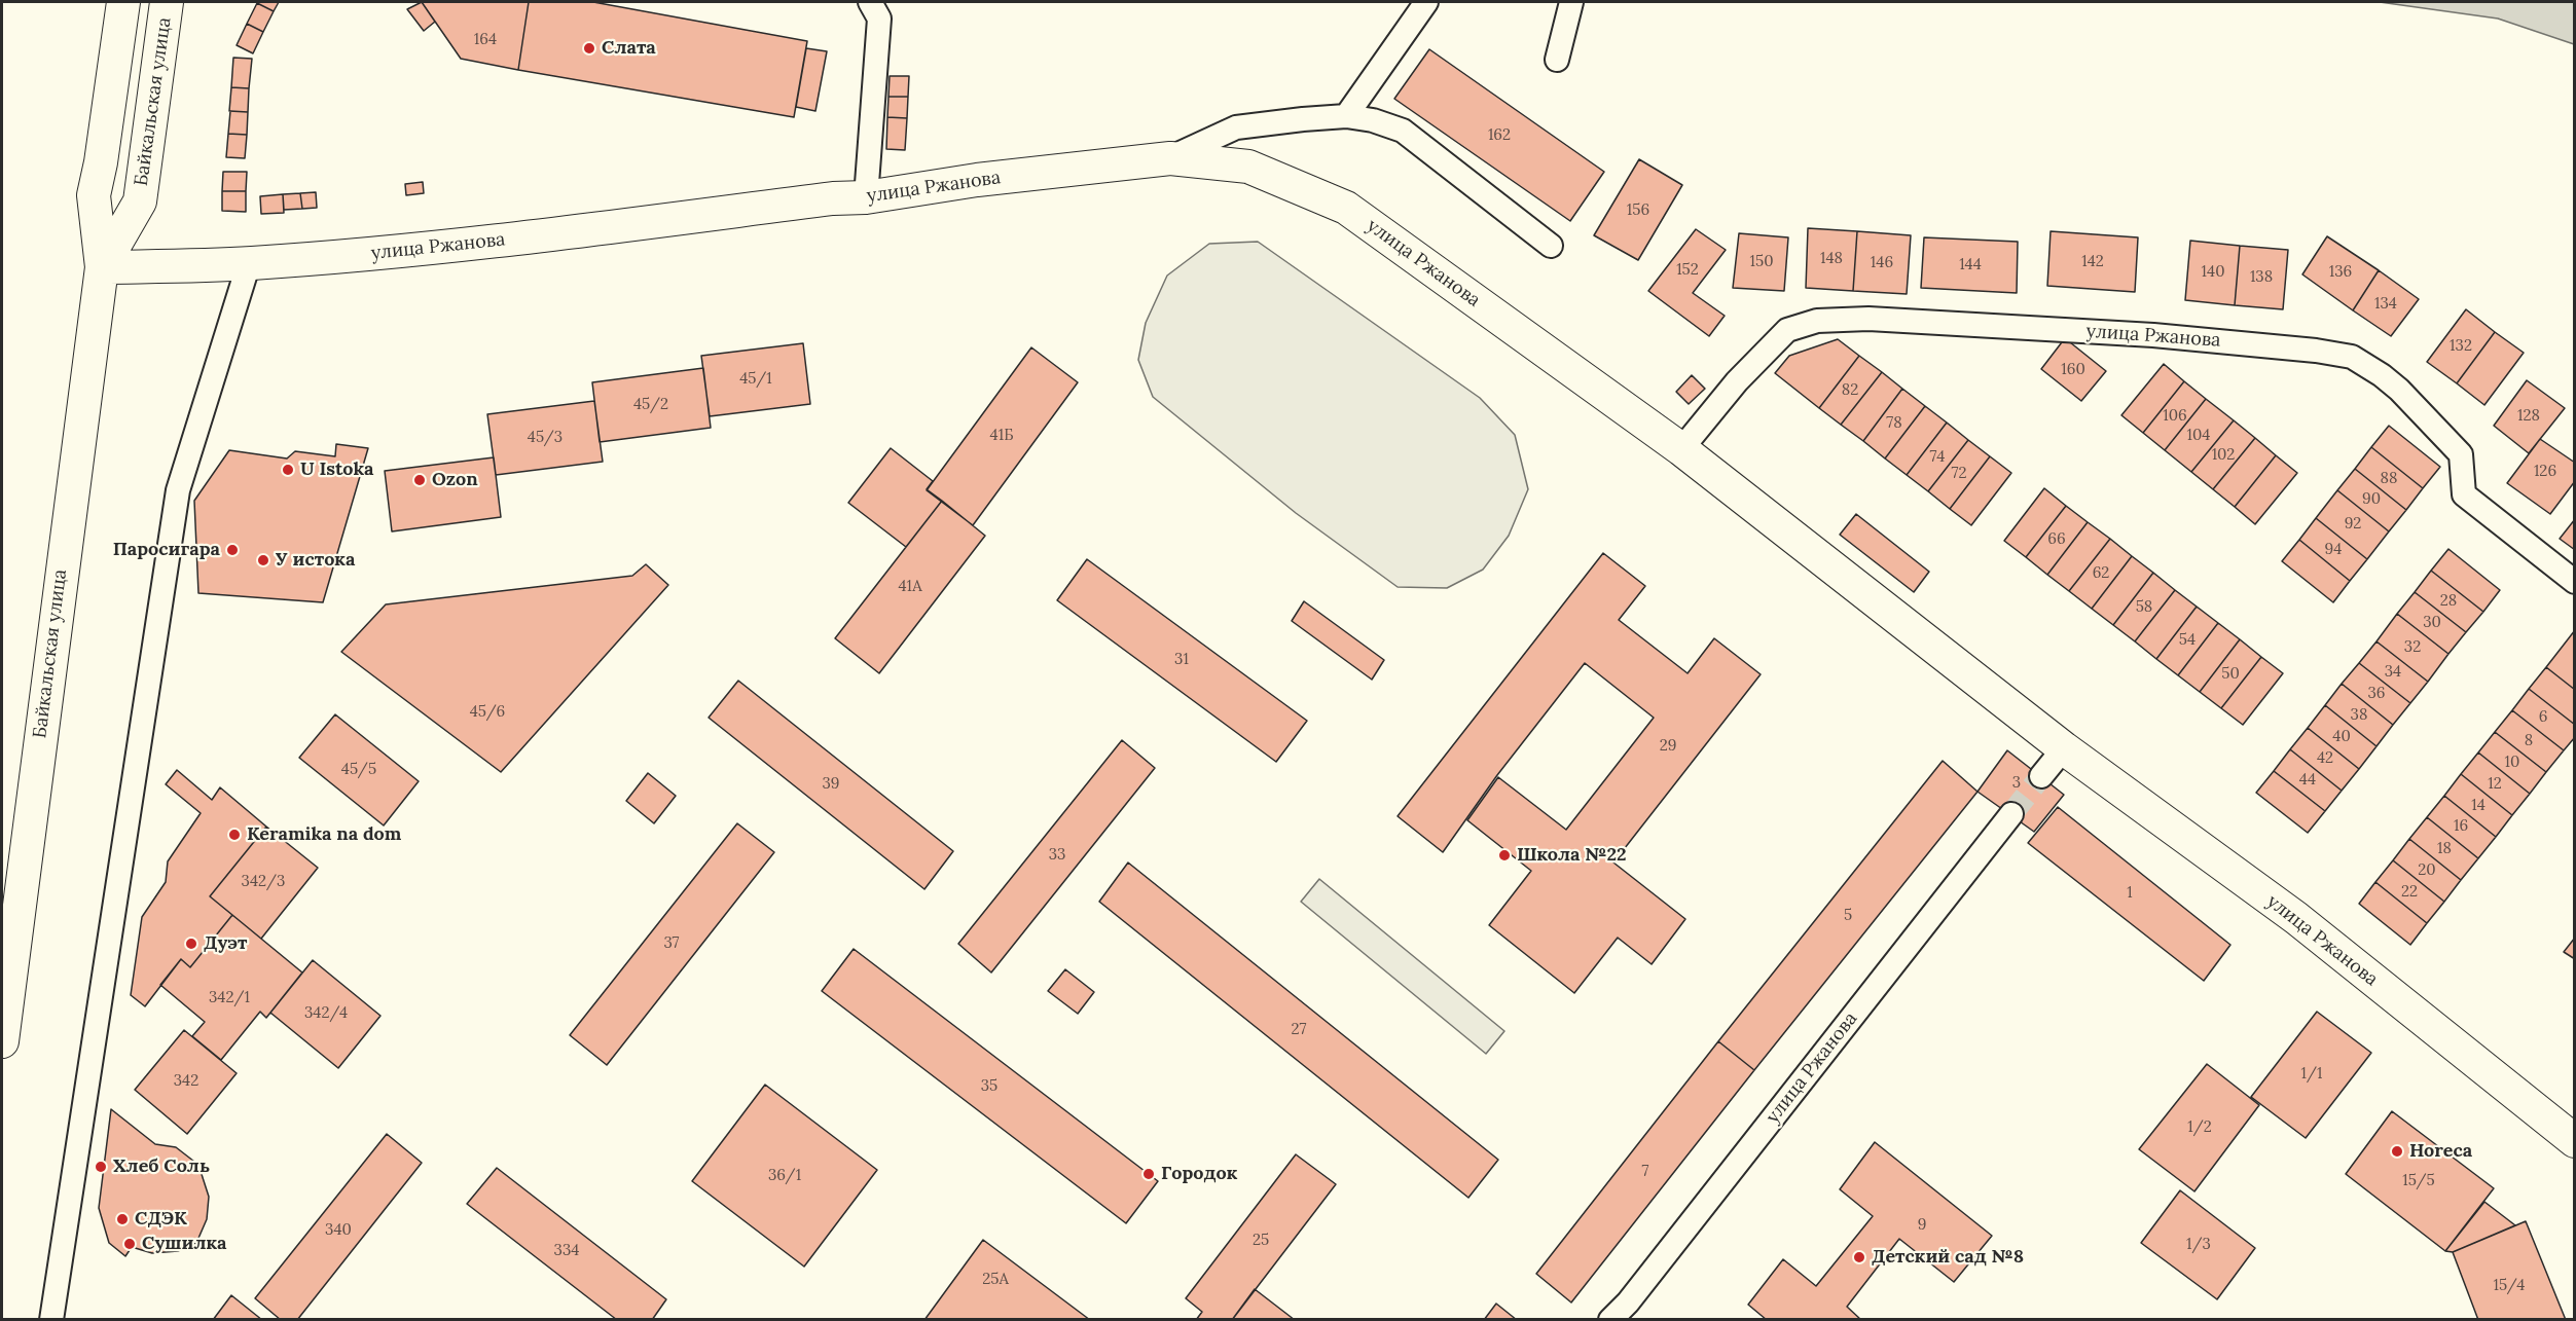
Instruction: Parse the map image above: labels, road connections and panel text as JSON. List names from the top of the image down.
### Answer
{
  "streets": {
    "street": ["Байкальская улица", "улица Ржанова"]
  },
  "crossings": [
    ["Байкальская улица", "улица Ржанова"]
  ],
  "places": [
    "Слата",
    "U Istoka",
    "Ozon",
    "Паросигара",
    "У истока",
    "Keramika na dom",
    "Школа №22",
    "Дуэт",
    "Horeca",
    "Хлеб Соль",
    "Городок",
    "СДЭК",
    "Сушилка",
    "Детский сад №8"
  ],
  "house_numbers": [
    "164",
    "162",
    "156",
    "148",
    "150",
    "142",
    "146",
    "144",
    "152",
    "140",
    "136",
    "138",
    "134",
    "132",
    "160",
    "45/1",
    "82",
    "45/2",
    "106",
    "128",
    "78",
    "41Б",
    "104",
    "45/3",
    "102",
    "74",
    "126",
    "72",
    "88",
    "90",
    "92",
    "66",
    "94",
    "62",
    "41А",
    "28",
    "58",
    "30",
    "54",
    "32",
    "31",
    "34",
    "50",
    "36",
    "45/6",
    "38",
    "6",
    "40",
    "8",
    "29",
    "42",
    "10",
    "45/5",
    "44",
    "3",
    "39",
    "12",
    "14",
    "16",
    "18",
    "33",
    "20",
    "342/3",
    "22",
    "1",
    "5",
    "37",
    "342/1",
    "342/4",
    "27",
    "1/1",
    "342",
    "35",
    "1/2",
    "7",
    "36/1",
    "15/5",
    "9",
    "340",
    "25",
    "1/3",
    "334",
    "25А",
    "15/4"
  ]
}
